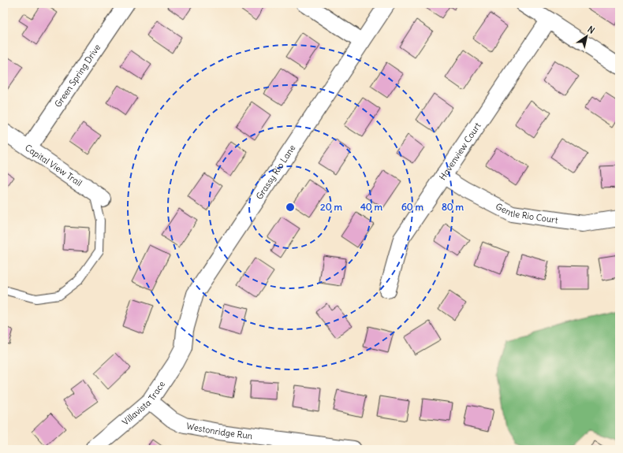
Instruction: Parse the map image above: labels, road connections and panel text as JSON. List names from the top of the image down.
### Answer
{
  "streets": {
    "street": [
      "Green Spring Drive",
      "Havenview Court",
      "Capital View Trail",
      "Grassy Rio Lane",
      "Gentle Rio Court",
      "Villavista Trace",
      "Westonridge Run"
    ]
  },
  "crossings": [
    ["Green Spring Drive", "Capital View Trail"],
    ["Havenview Court", "Gentle Rio Court"],
    ["Grassy Rio Lane", "Villavista Trace"],
    ["Villavista Trace", "Westonridge Run"]
  ],
  "north": "top right",
  "rings": [
    "20 m",
    "40 m",
    "60 m",
    "80 m"
  ]
}
